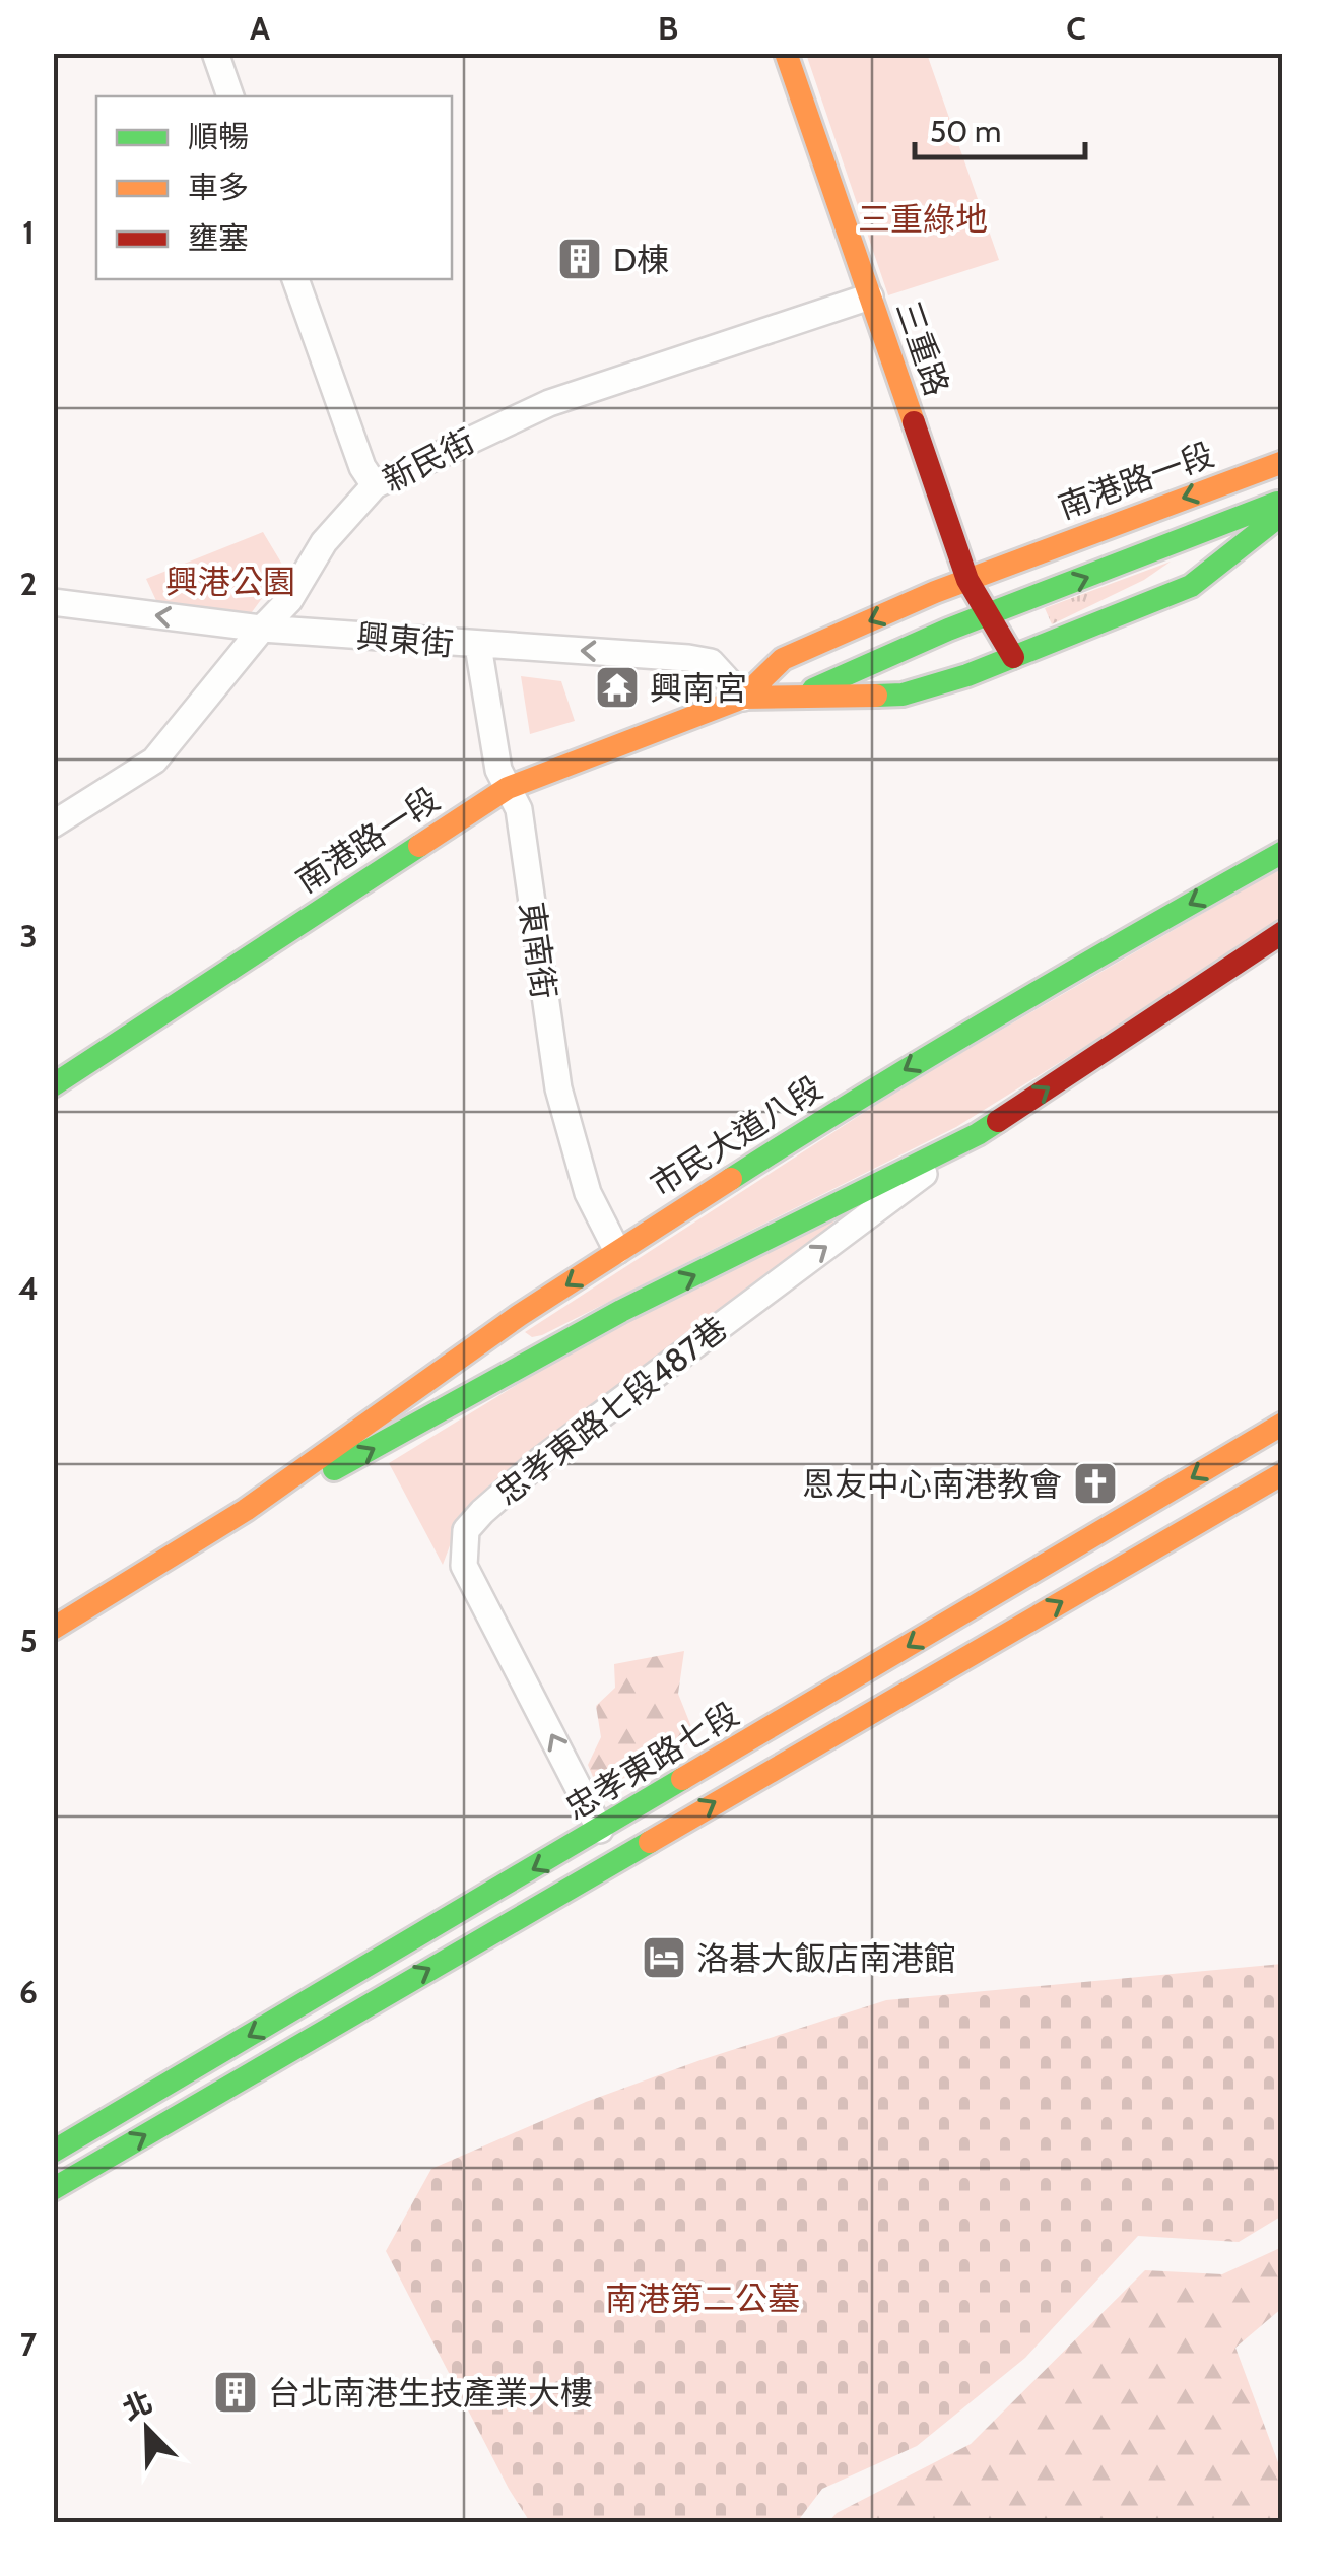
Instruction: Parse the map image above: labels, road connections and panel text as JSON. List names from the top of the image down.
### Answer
{
  "streets": {
    "main road": [
      "三重路",
      "南港路一段",
      "市民大道八段",
      "忠孝東路七段"
    ],
    "street": [
      "新民街",
      "興東街",
      "東南街",
      "忠孝東路七段487巷"
    ]
  },
  "crossings": [
    ["三重路", "新民街"],
    ["三重路", "南港路一段"],
    ["新民街", "興東街"],
    ["南港路一段", "興東街"],
    ["南港路一段", "東南街"],
    ["興東街", "東南街"],
    ["東南街", "市民大道八段"],
    ["市民大道八段", "忠孝東路七段487巷"],
    ["忠孝東路七段487巷", "忠孝東路七段"]
  ],
  "one_way": ["興東街", "忠孝東路七段487巷"],
  "parks": ["三重綠地", "興港公園", "南港第二公墓"],
  "places": {
    "building": ["D棟", "台北南港生技產業大樓"],
    "temple": ["興南宮"],
    "church": ["恩友中心南港教會"],
    "hotel": ["洛碁大飯店南港館"]
  },
  "legend": ["順暢", "車多", "壅塞"],
  "scale_bar": "50 m",
  "north": "top left",
  "grid": {
    "columns": ["A", "B", "C"],
    "rows": [
      "1",
      "2",
      "3",
      "4",
      "5",
      "6",
      "7"
    ]
  }
}
